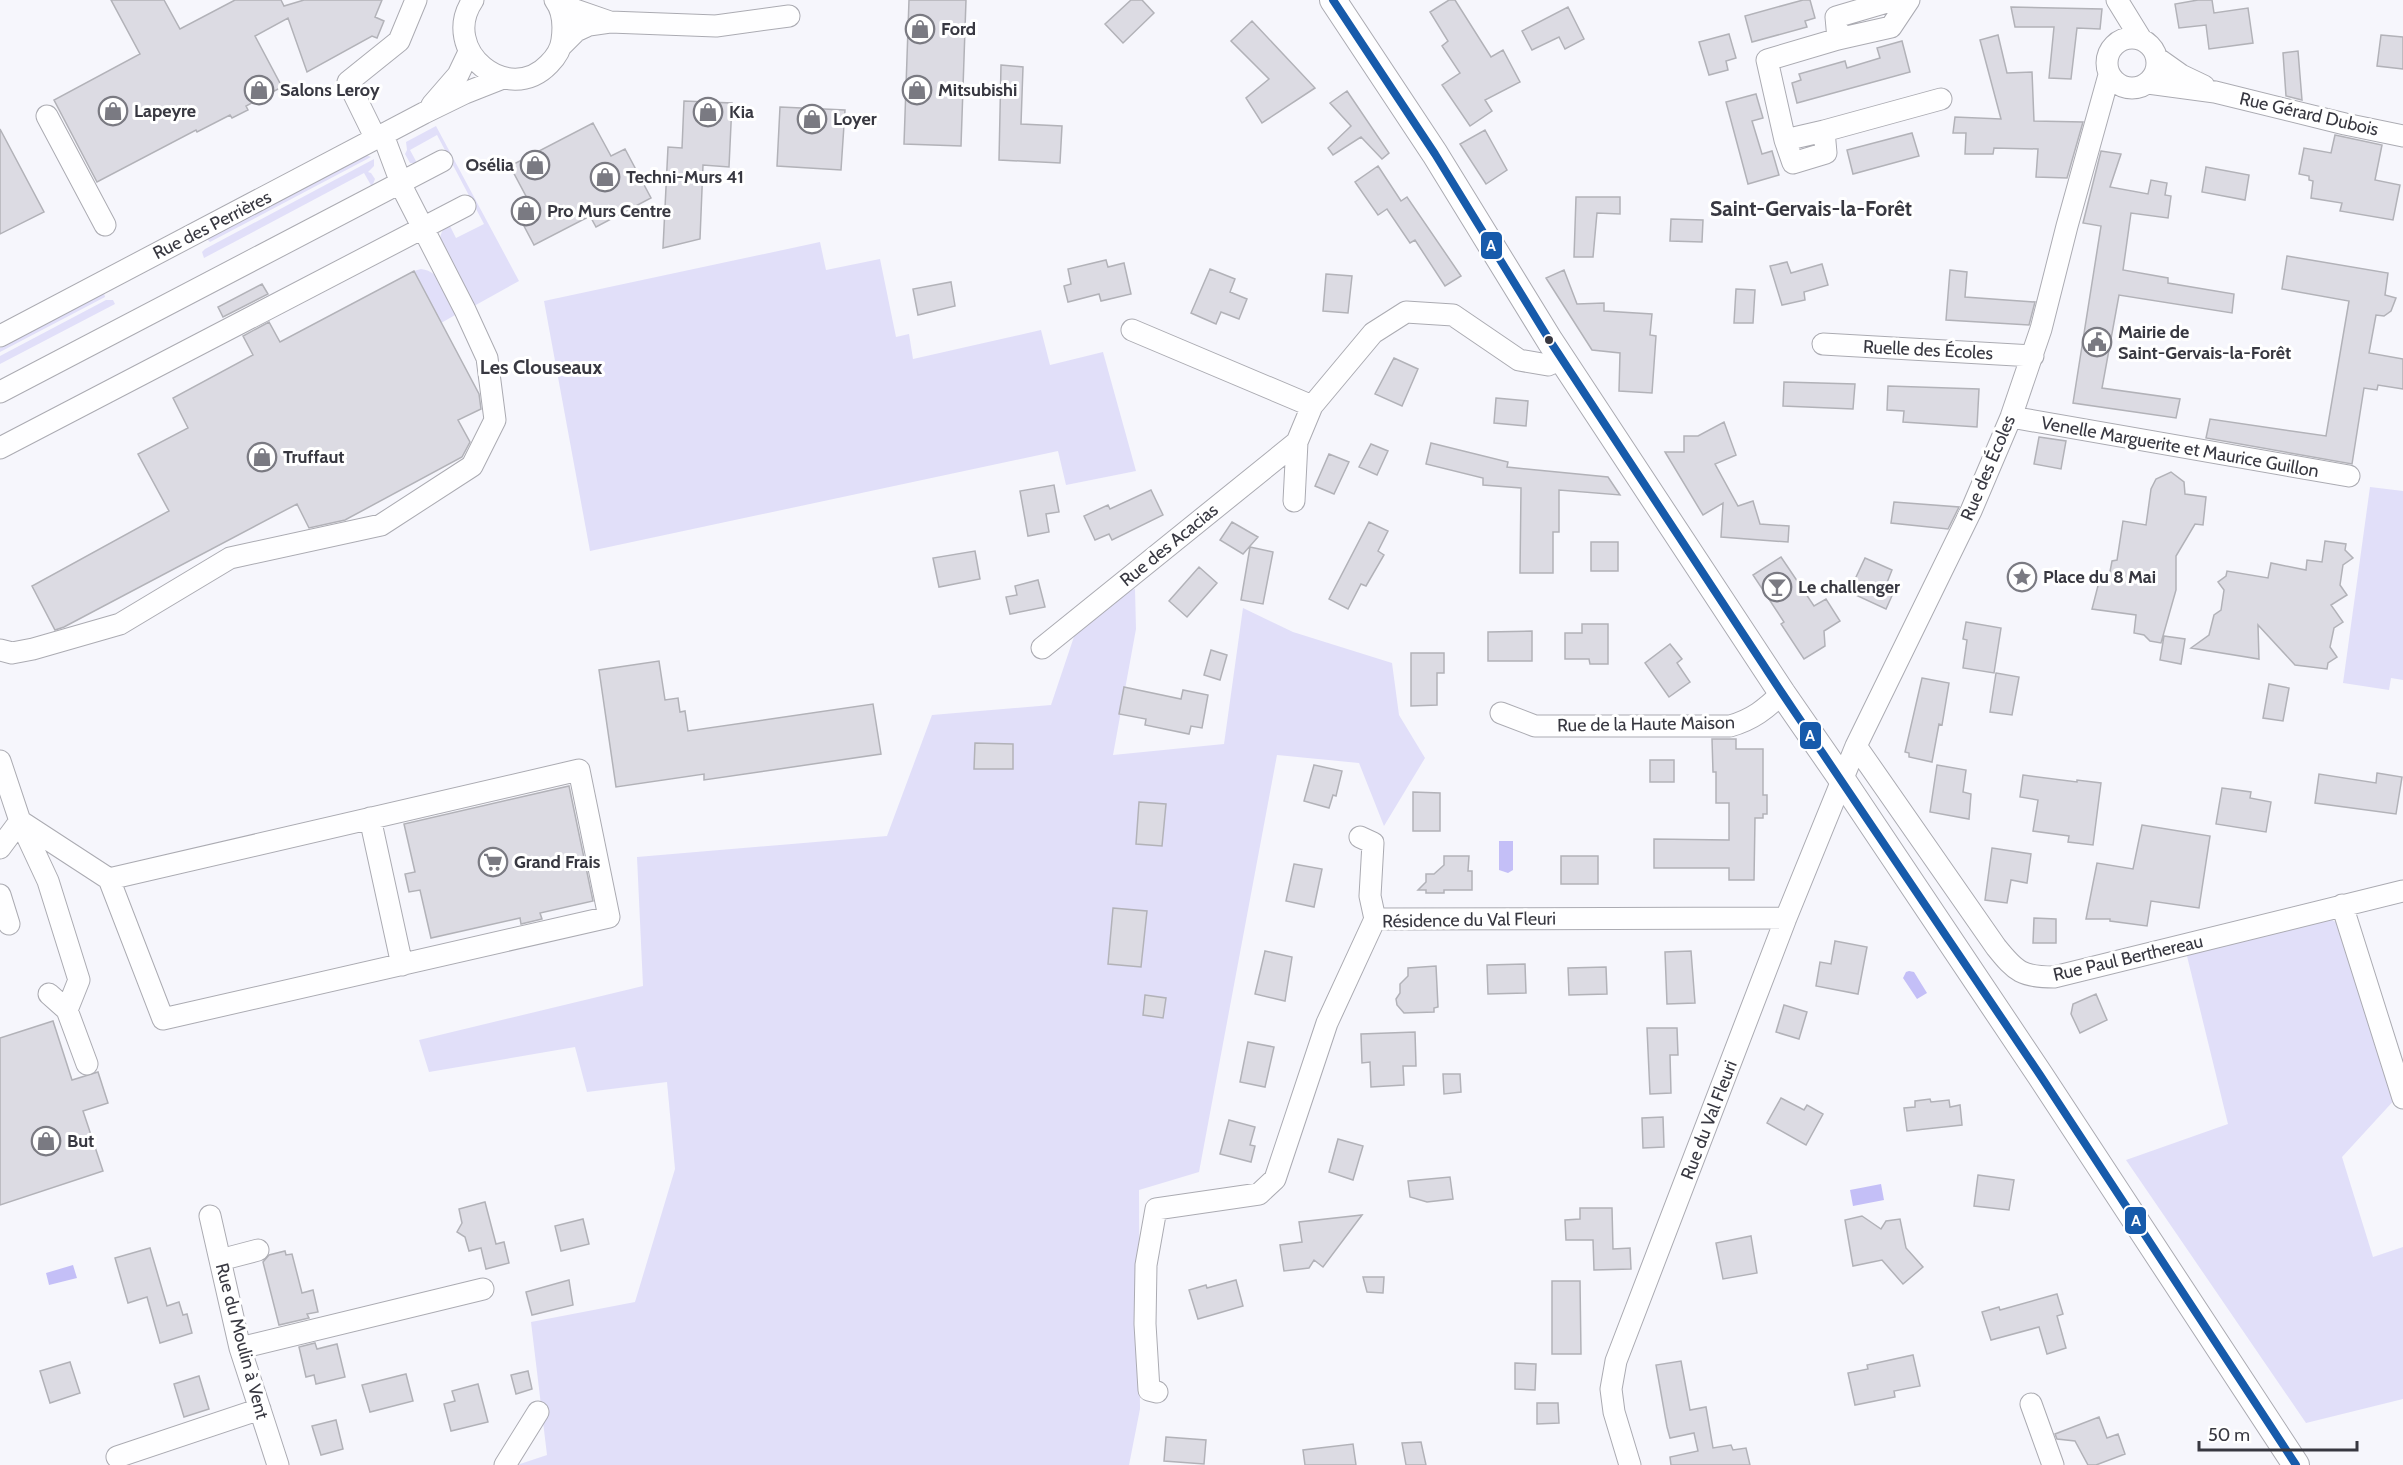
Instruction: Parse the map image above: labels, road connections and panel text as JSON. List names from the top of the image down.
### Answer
{
  "streets": {
    "street": [
      "Rue Gérard Dubois",
      "Rue des Perrières",
      "Ruelle des Écoles",
      "Venelle Marguerite et Maurice Guillon",
      "Rue des Écoles",
      "Rue des Acacias",
      "Rue de la Haute Maison",
      "Résidence du Val Fleuri",
      "Rue Paul Berthereau",
      "Rue du Val Fleuri",
      "Rue du Moulin à Vent"
    ]
  },
  "crossings": [
    ["Rue Gérard Dubois", "Rue des Écoles"],
    ["Ruelle des Écoles", "Rue des Écoles"],
    ["Venelle Marguerite et Maurice Guillon", "Rue des Écoles"],
    ["Rue des Écoles", "Rue Paul Berthereau"],
    ["Rue des Écoles", "Rue du Val Fleuri"],
    ["Résidence du Val Fleuri", "Rue du Val Fleuri"]
  ],
  "districts": ["Saint-Gervais-la-Forêt", "Les Clouseaux"],
  "places": {
    "shop": [
      "Ford",
      "Salons Leroy",
      "Mitsubishi",
      "Lapeyre",
      "Kia",
      "Loyer",
      "Osélia",
      "Techni-Murs 41",
      "Pro Murs Centre",
      "Truffaut",
      "But"
    ],
    "public building": ["Mairie de Saint-Gervais-la-Forêt"],
    "place": ["Place du 8 Mai"],
    "bar": ["Le challenger"],
    "supermarket": ["Grand Frais"]
  },
  "lines": ["transit line A"],
  "scale_bar": "50 m"
}
